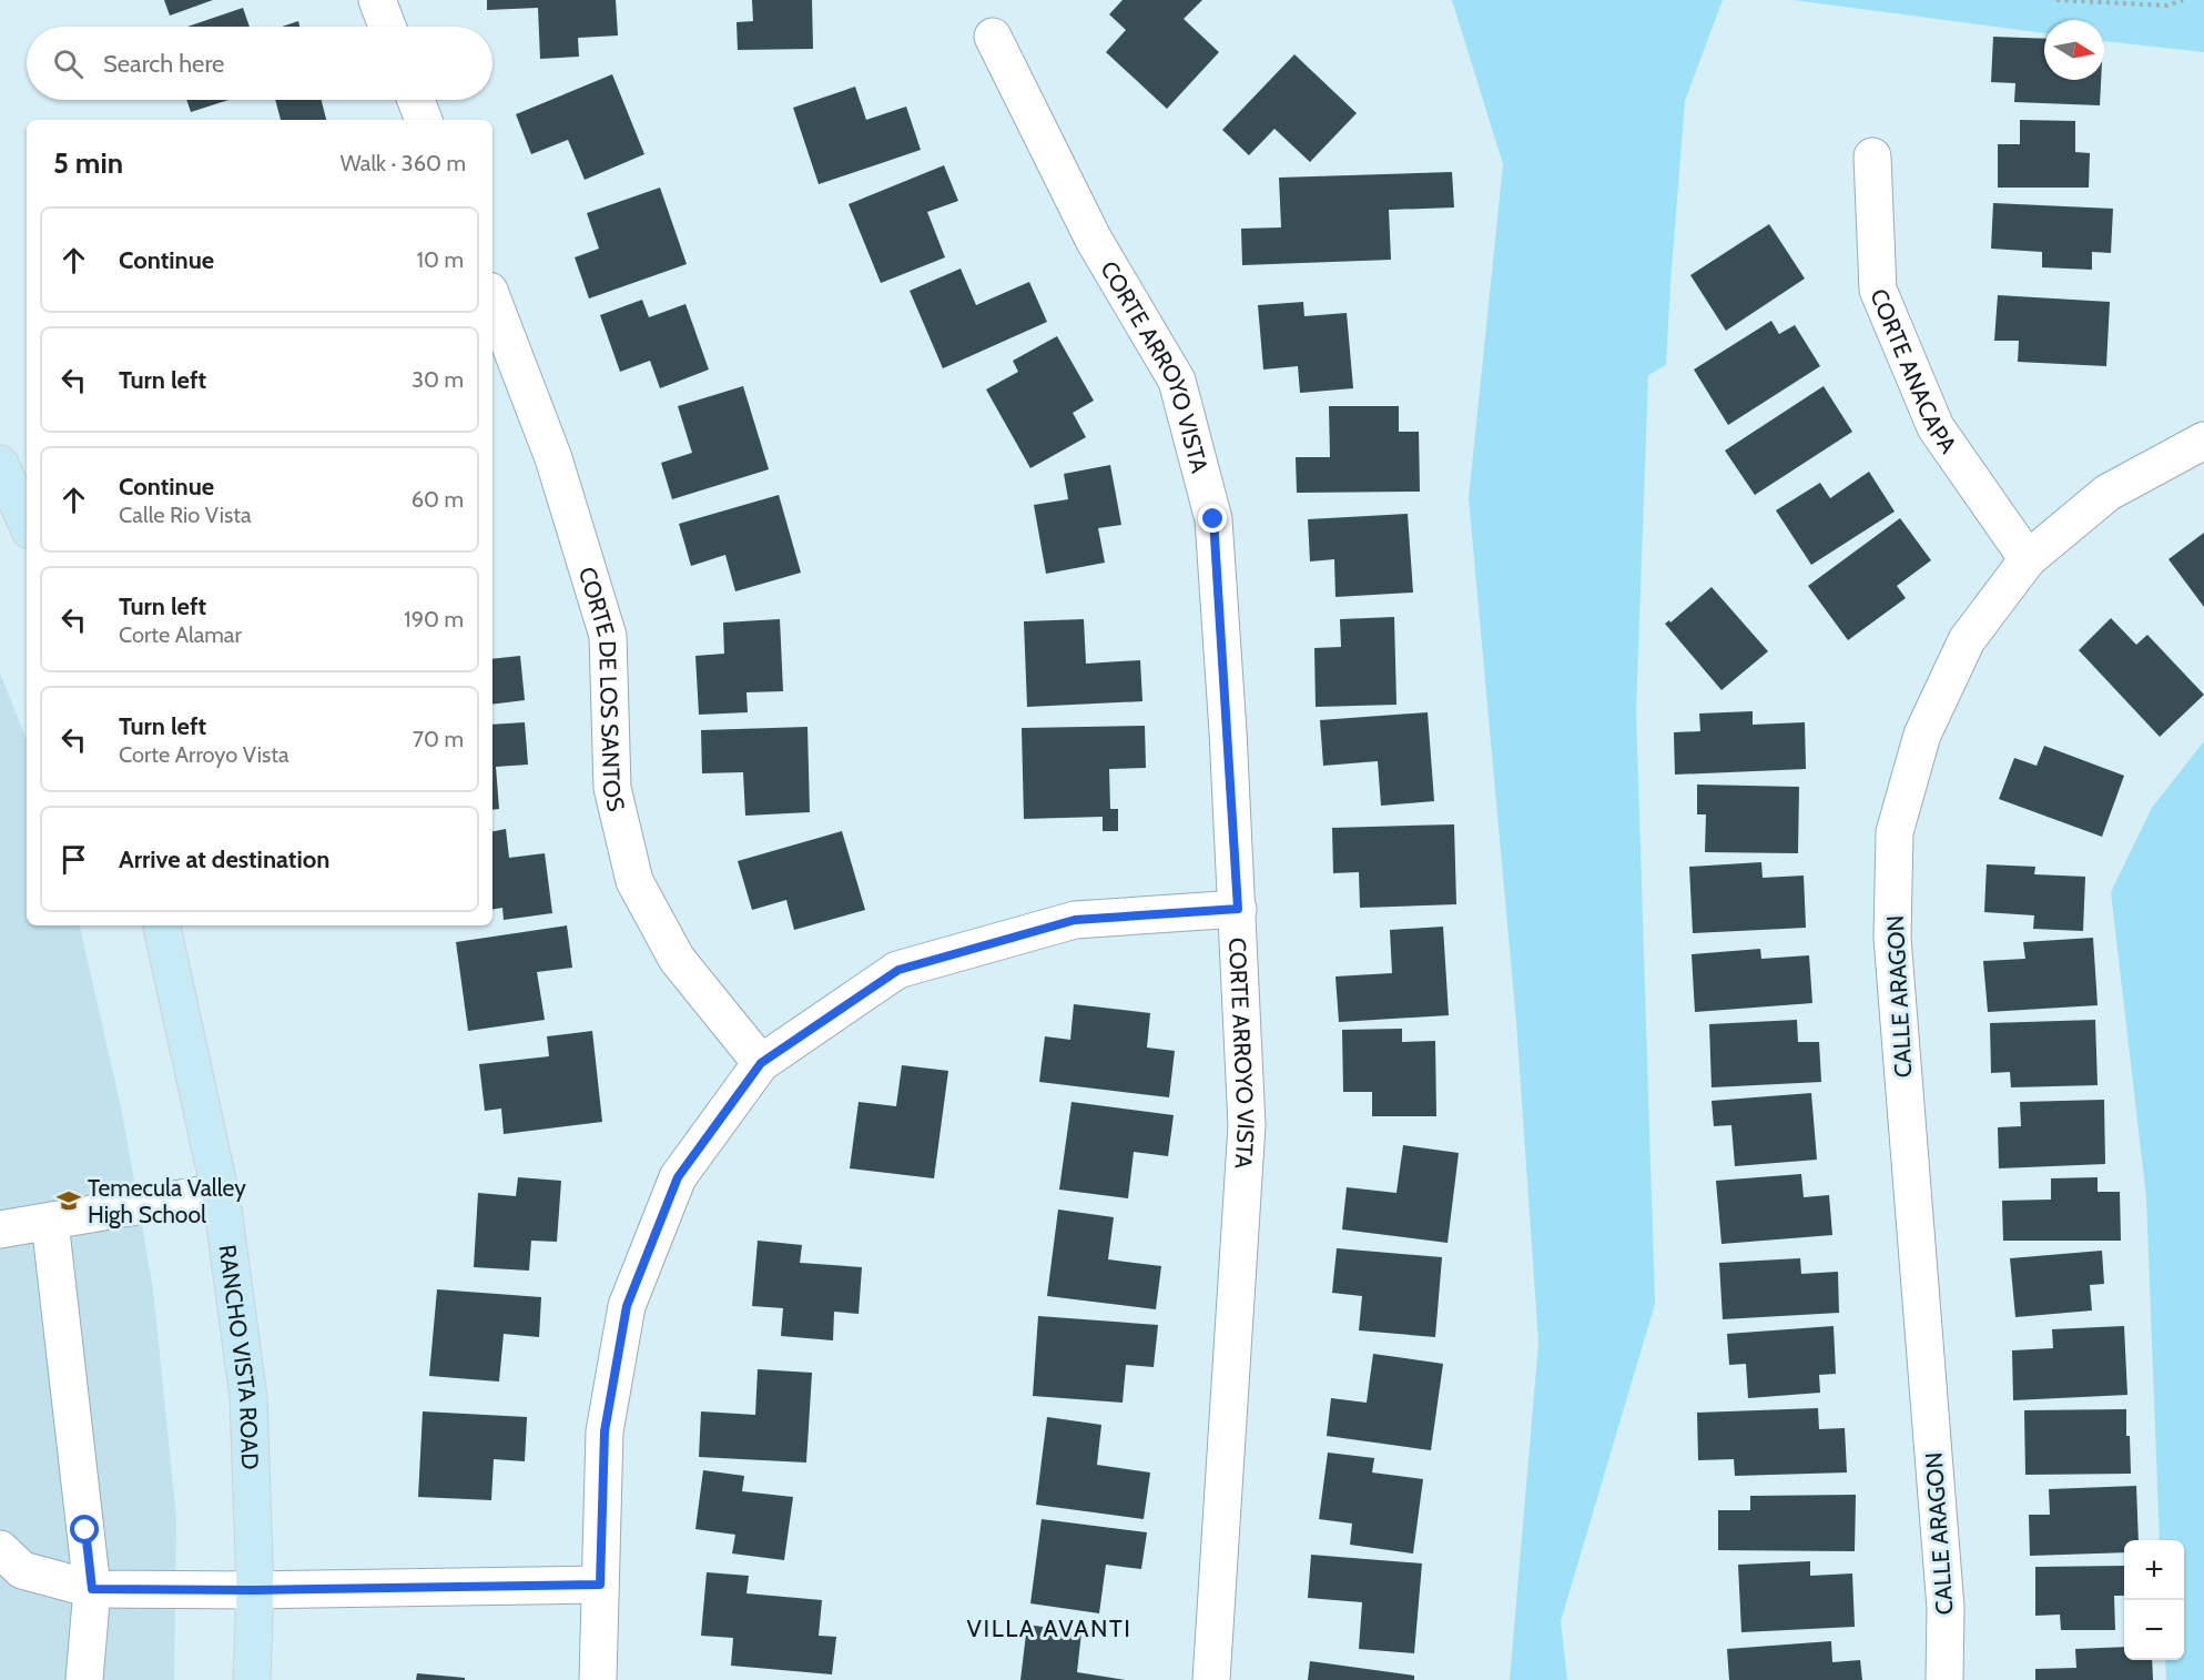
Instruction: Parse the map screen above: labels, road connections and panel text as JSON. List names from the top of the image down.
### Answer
{
  "streets": {
    "main road": ["RANCHO VISTA ROAD"],
    "street": [
      "CORTE ARROYO VISTA",
      "CORTE ANACAPA",
      "CORTE DE LOS SANTOS",
      "CALLE ARAGON"
    ]
  },
  "crossings": [
    ["CORTE ANACAPA", "CALLE ARAGON"]
  ],
  "districts": ["VILLA AVANTI"],
  "places": {
    "school or university": ["Temecula Valley High School"]
  },
  "north": "right",
  "page": {
    "search": "Search here",
    "heading": ["5 min", "Walk · 360 m"],
    "list": [
      ["Continue", "10 m"],
      ["Turn left", "30 m"],
      ["Continue", "Calle Rio Vista", "60 m"],
      ["Turn left", "Corte Alamar", "190 m"],
      ["Turn left", "Corte Arroyo Vista", "70 m"],
      "Arrive at destination"
    ],
    "map_buttons": ["+", "−"]
  }
}
